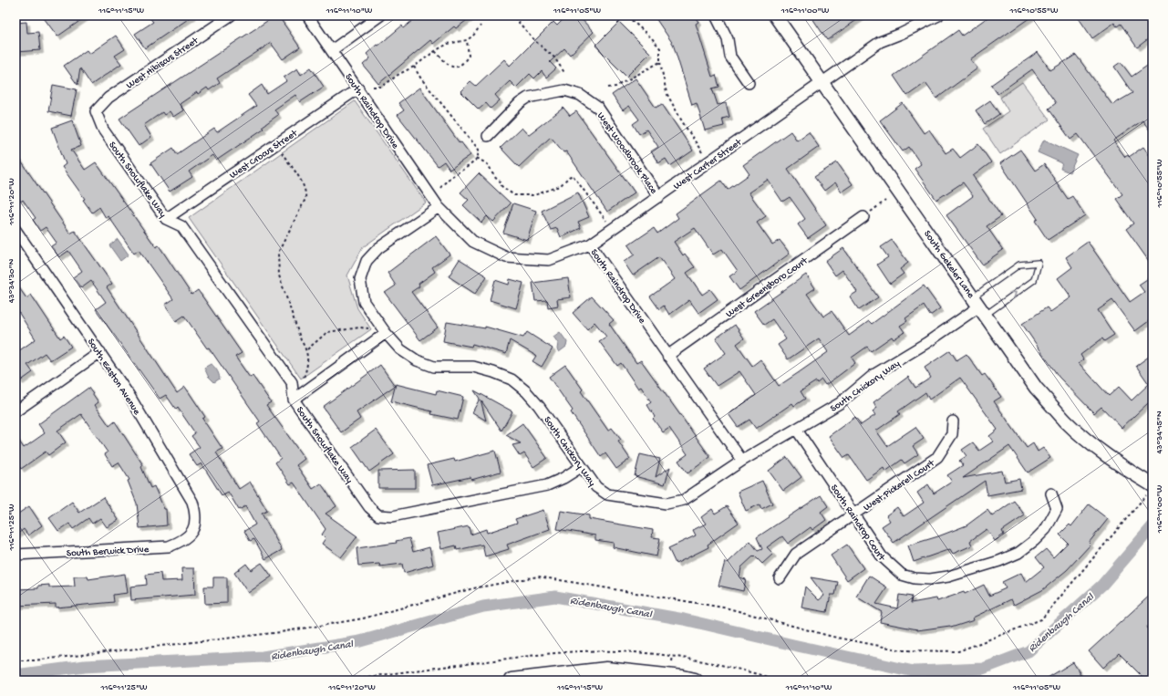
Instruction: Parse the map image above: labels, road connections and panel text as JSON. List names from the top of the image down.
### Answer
{
  "streets": {
    "street": [
      "West Hibiscus Street",
      "South Raindrop Drive",
      "West Woodbrook Place",
      "West Crocus Street",
      "West Carter Street",
      "South Snowflake Way",
      "South Gekeler Lane",
      "West Greensboro Court",
      "South Easton Avenue",
      "South Chickory Way",
      "West Pickerell Court",
      "South Raindrop Court",
      "South Berwick Drive"
    ]
  },
  "crossings": [
    ["West Hibiscus Street", "South Snowflake Way"],
    ["South Raindrop Drive", "West Crocus Street"],
    ["South Raindrop Drive", "West Carter Street"],
    ["South Raindrop Drive", "West Greensboro Court"],
    ["South Raindrop Drive", "South Chickory Way"],
    ["West Woodbrook Place", "West Carter Street"],
    ["West Crocus Street", "South Snowflake Way"],
    ["West Carter Street", "South Gekeler Lane"],
    ["South Snowflake Way", "South Chickory Way"],
    ["South Gekeler Lane", "South Chickory Way"],
    ["South Easton Avenue", "South Berwick Drive"],
    ["South Chickory Way", "South Raindrop Court"],
    ["West Pickerell Court", "South Raindrop Court"]
  ],
  "water": ["Ridenbaugh Canal"],
  "coordinates": [
    "116°11'15\"W",
    "116°11'10\"W",
    "116°11'05\"W",
    "116°11'00\"W",
    "116°10'55\"W",
    "116°11'20\"W",
    "43°34'30\"N",
    "43°34'15\"N",
    "116°11'25\"W"
  ]
}
